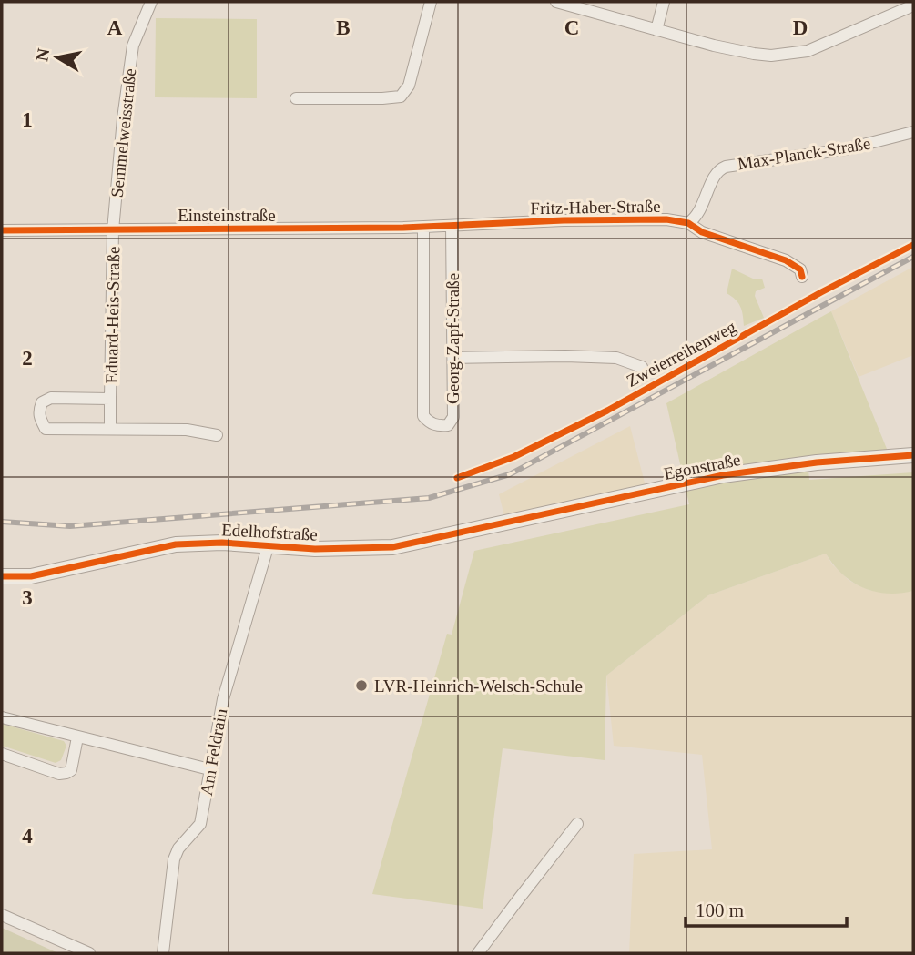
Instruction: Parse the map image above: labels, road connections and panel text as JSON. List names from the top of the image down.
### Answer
{
  "streets": {
    "street": [
      "Semmelweisstraße",
      "Max-Planck-Straße",
      "Fritz-Haber-Straße",
      "Einsteinstraße",
      "Eduard-Heis-Straße",
      "Georg-Zapf-Straße",
      "Egonstraße",
      "Edelhofstraße",
      "Am Feldrain"
    ],
    "cycle path": ["Zweierreihenweg"]
  },
  "crossings": [
    ["Semmelweisstraße", "Einsteinstraße"],
    ["Semmelweisstraße", "Eduard-Heis-Straße"],
    ["Max-Planck-Straße", "Fritz-Haber-Straße"],
    ["Fritz-Haber-Straße", "Einsteinstraße"],
    ["Fritz-Haber-Straße", "Georg-Zapf-Straße"],
    ["Einsteinstraße", "Eduard-Heis-Straße"],
    ["Einsteinstraße", "Georg-Zapf-Straße"],
    ["Egonstraße", "Edelhofstraße"],
    ["Edelhofstraße", "Am Feldrain"]
  ],
  "places": ["LVR-Heinrich-Welsch-Schule"],
  "scale_bar": "100 m",
  "north": "left",
  "grid": {
    "columns": [
      "A",
      "B",
      "C",
      "D"
    ],
    "rows": [
      "1",
      "2",
      "3",
      "4"
    ]
  }
}
